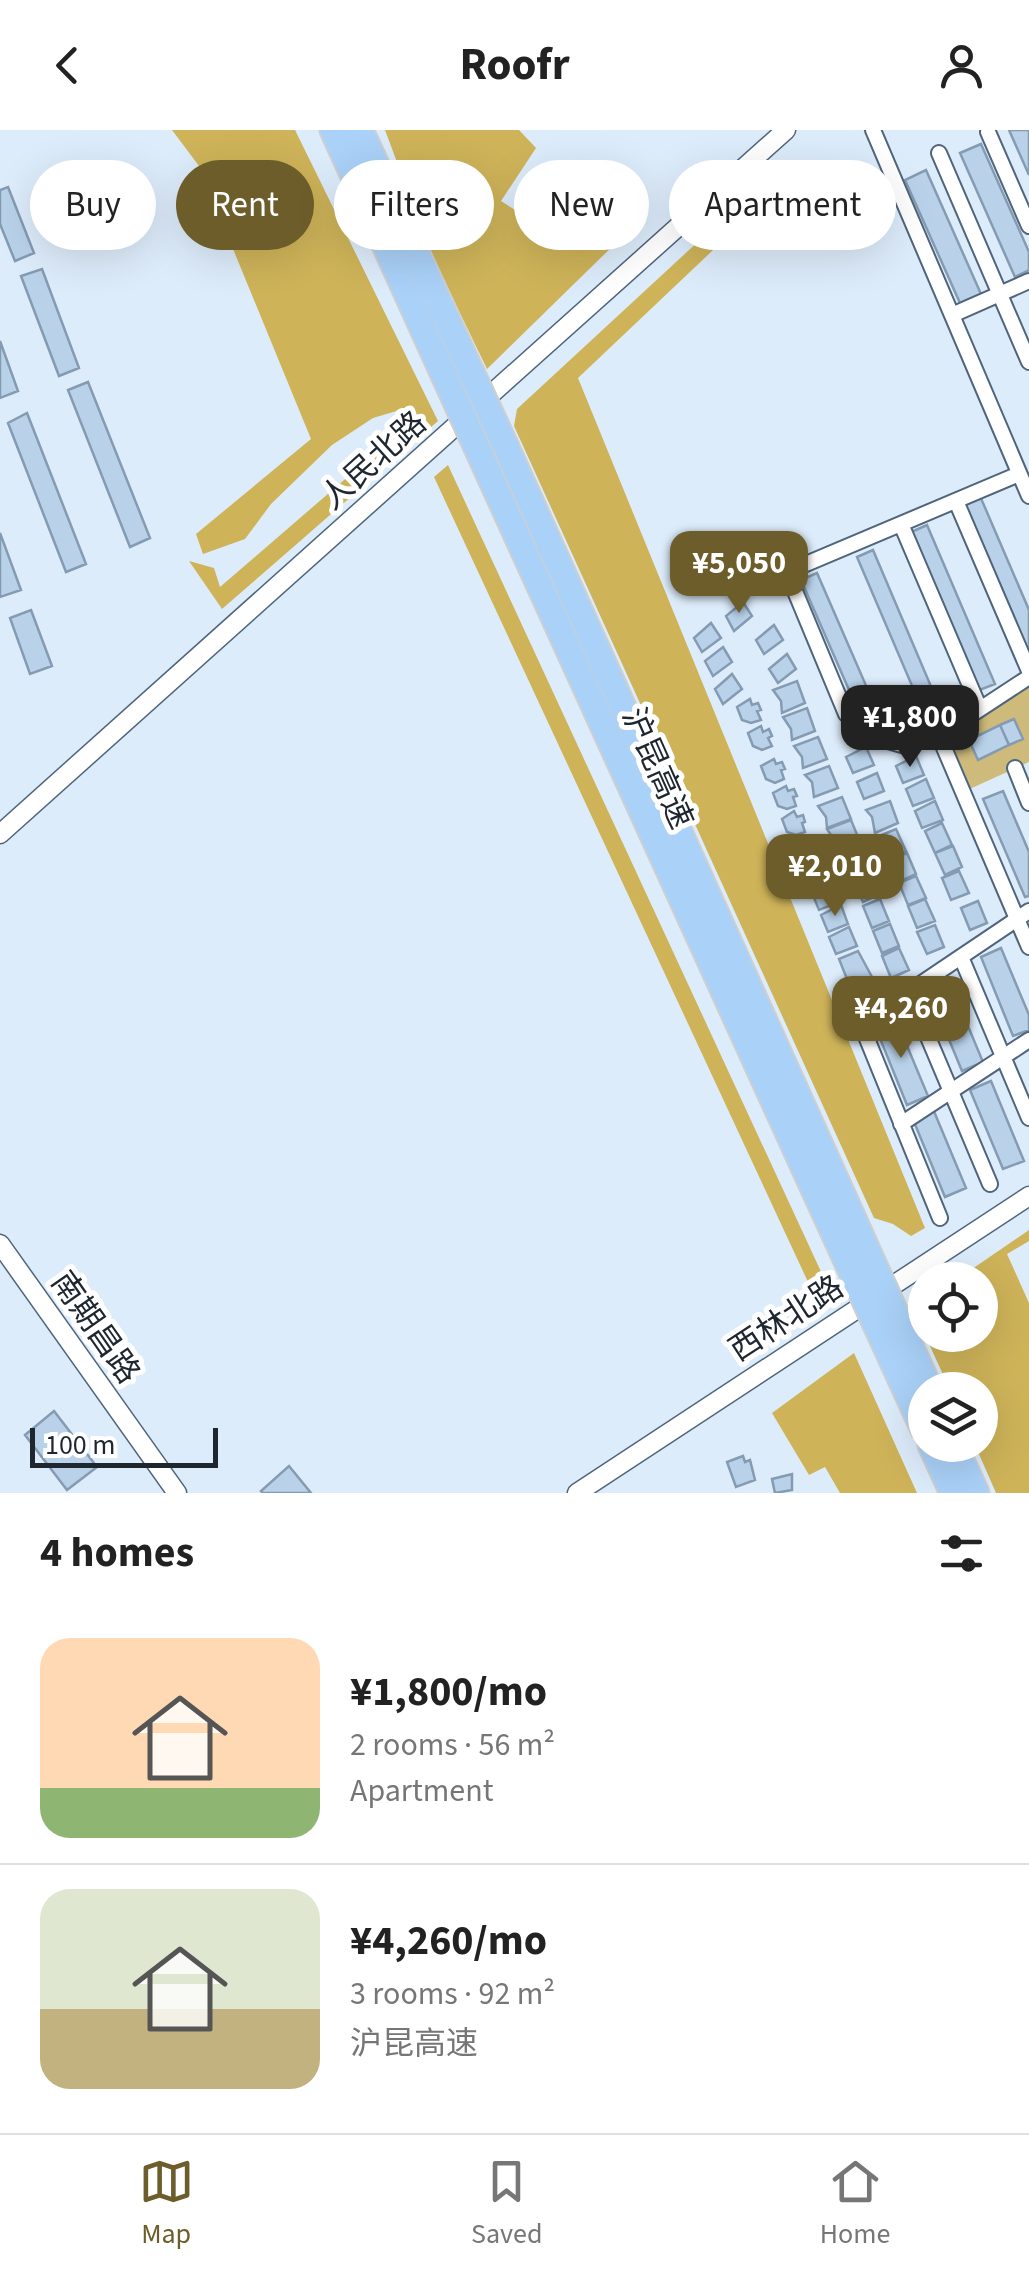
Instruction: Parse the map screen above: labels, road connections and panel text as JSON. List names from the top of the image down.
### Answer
{
  "streets": {
    "highway": ["沪昆高速"],
    "main road": ["人民北路", "西林北路", "南期昌路"]
  },
  "scale_bar": "100 m",
  "page": {
    "header": "Roofr",
    "chip": [
      "Buy",
      "Rent",
      "Filters",
      "New",
      "Apartment"
    ],
    "price": [
      "¥5,050",
      "¥1,800",
      "¥2,010",
      "¥4,260"
    ],
    "scale": "100 m",
    "heading": "4 homes",
    "list": [
      {
        "name": "¥1,800/mo",
        "note": "2 rooms · 56 m² · Apartment"
      },
      {
        "name": "¥4,260/mo",
        "note": "3 rooms · 92 m² · 沪昆高速"
      }
    ],
    "tabs": ["Map", "Saved", "Home"]
  }
}
